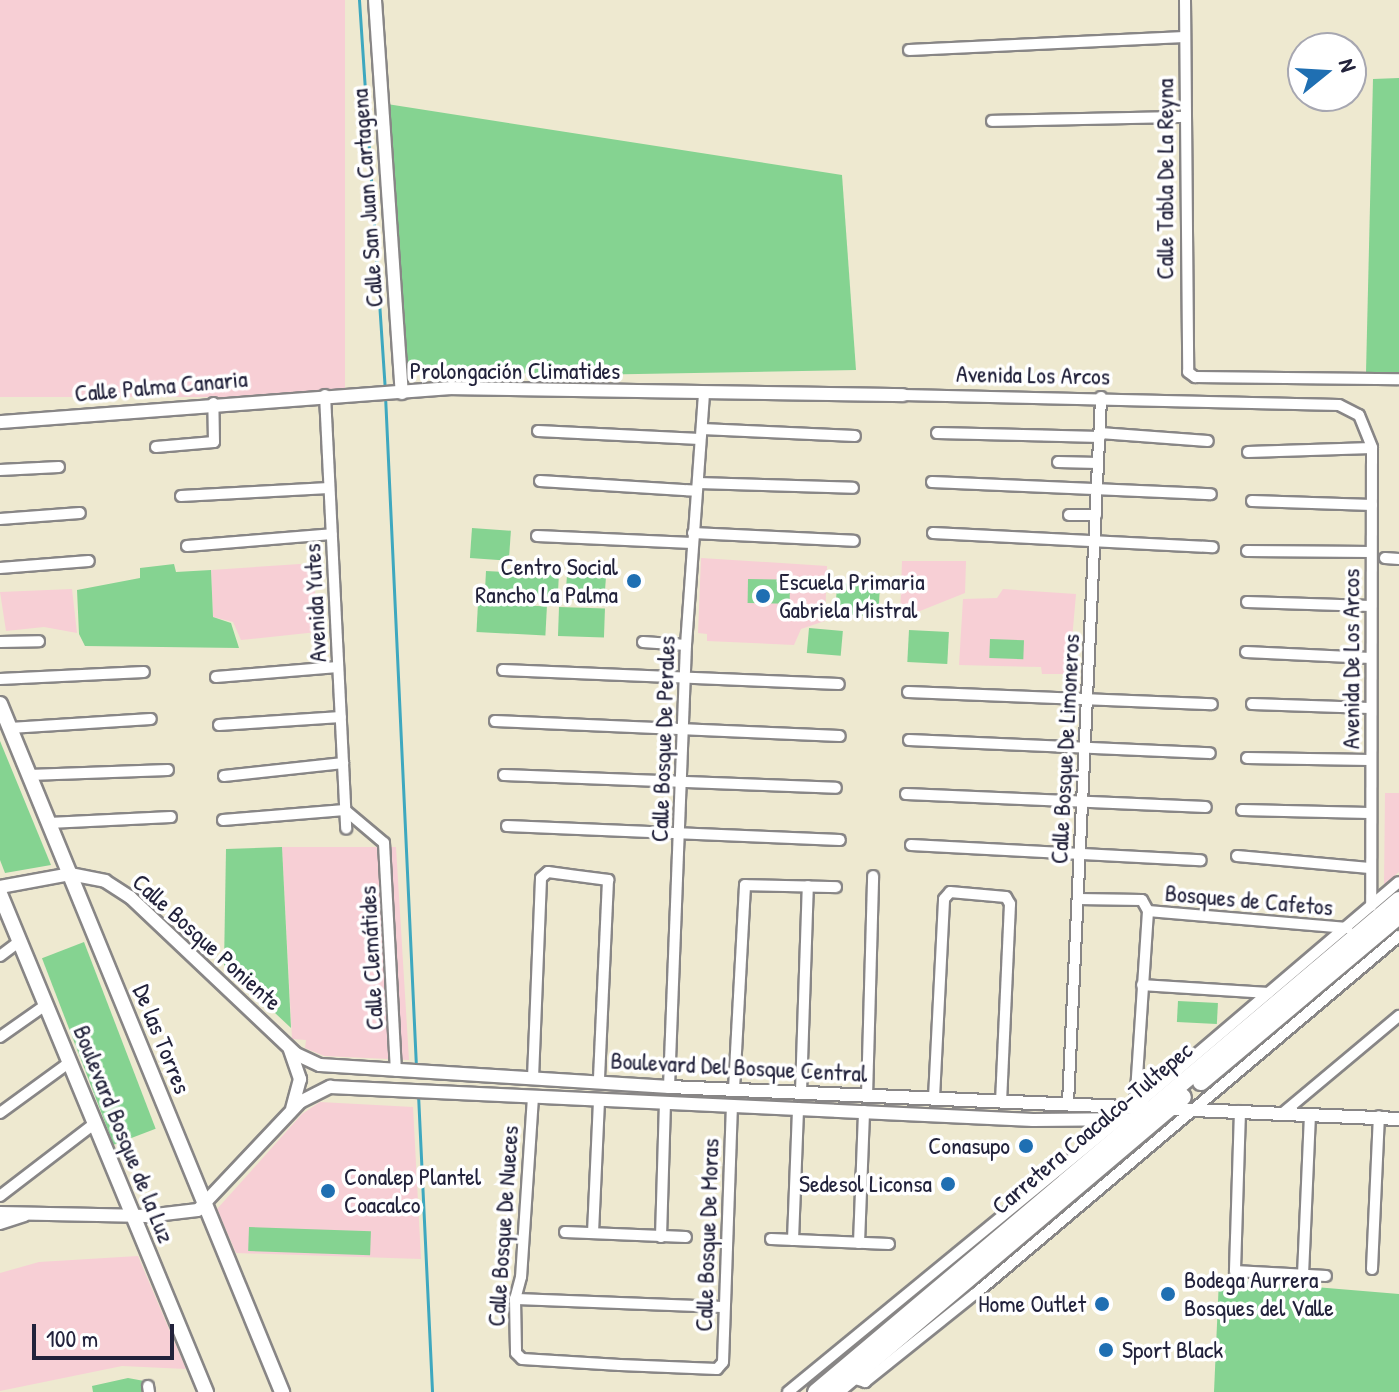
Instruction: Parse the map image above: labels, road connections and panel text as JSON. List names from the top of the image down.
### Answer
{
  "streets": {
    "main road": ["De las Torres", "Carretera Coacalco-Tultepec", "Boulevard Bosque de la Luz"],
    "street": [
      "Calle Tabla De La Reyna",
      "Calle San Juan Cartagena",
      "Prolongación Climatides",
      "Avenida Los Arcos",
      "Calle Palma Canaria",
      "Avenida Yutes",
      "Avenida De Los Arcos",
      "Calle Bosque De Perales",
      "Calle Bosque De Limoneros",
      "Bosques de Cafetos",
      "Calle Bosque Poniente",
      "Calle Clemátides",
      "Boulevard Del Bosque Central",
      "Calle Bosque De Nueces",
      "Calle Bosque De Moras"
    ]
  },
  "crossings": [
    ["Calle San Juan Cartagena", "Prolongación Climatides"],
    ["Prolongación Climatides", "Avenida Los Arcos"],
    ["Prolongación Climatides", "Calle Palma Canaria"],
    ["Prolongación Climatides", "Avenida Yutes"],
    ["Prolongación Climatides", "Calle Bosque De Perales"],
    ["Avenida Los Arcos", "Avenida De Los Arcos"],
    ["Avenida Los Arcos", "Calle Bosque De Perales"],
    ["Avenida Los Arcos", "Calle Bosque De Limoneros"],
    ["Calle Palma Canaria", "Avenida Yutes"],
    ["Avenida Yutes", "Calle Clemátides"],
    ["Calle Bosque De Perales", "Boulevard Del Bosque Central"],
    ["Calle Bosque De Limoneros", "Bosques de Cafetos"],
    ["Calle Bosque De Limoneros", "Boulevard Del Bosque Central"],
    ["Calle Bosque Poniente", "De las Torres"],
    ["Calle Bosque Poniente", "Boulevard Del Bosque Central"],
    ["Calle Clemátides", "Boulevard Del Bosque Central"],
    ["Boulevard Del Bosque Central", "Carretera Coacalco-Tultepec"],
    ["Boulevard Del Bosque Central", "Calle Bosque De Nueces"],
    ["Boulevard Del Bosque Central", "Calle Bosque De Moras"],
    ["Calle Bosque De Nueces", "Calle Bosque De Moras"]
  ],
  "places": [
    "Centro Social Rancho La Palma",
    "Escuela Primaria Gabriela Mistral",
    "Conasupo",
    "Sedesol Liconsa",
    "Conalep Plantel Coacalco",
    "Bodega Aurrera Bosques del Valle",
    "Home Outlet",
    "Sport Black"
  ],
  "scale_bar": "100 m",
  "north": "right"
}
